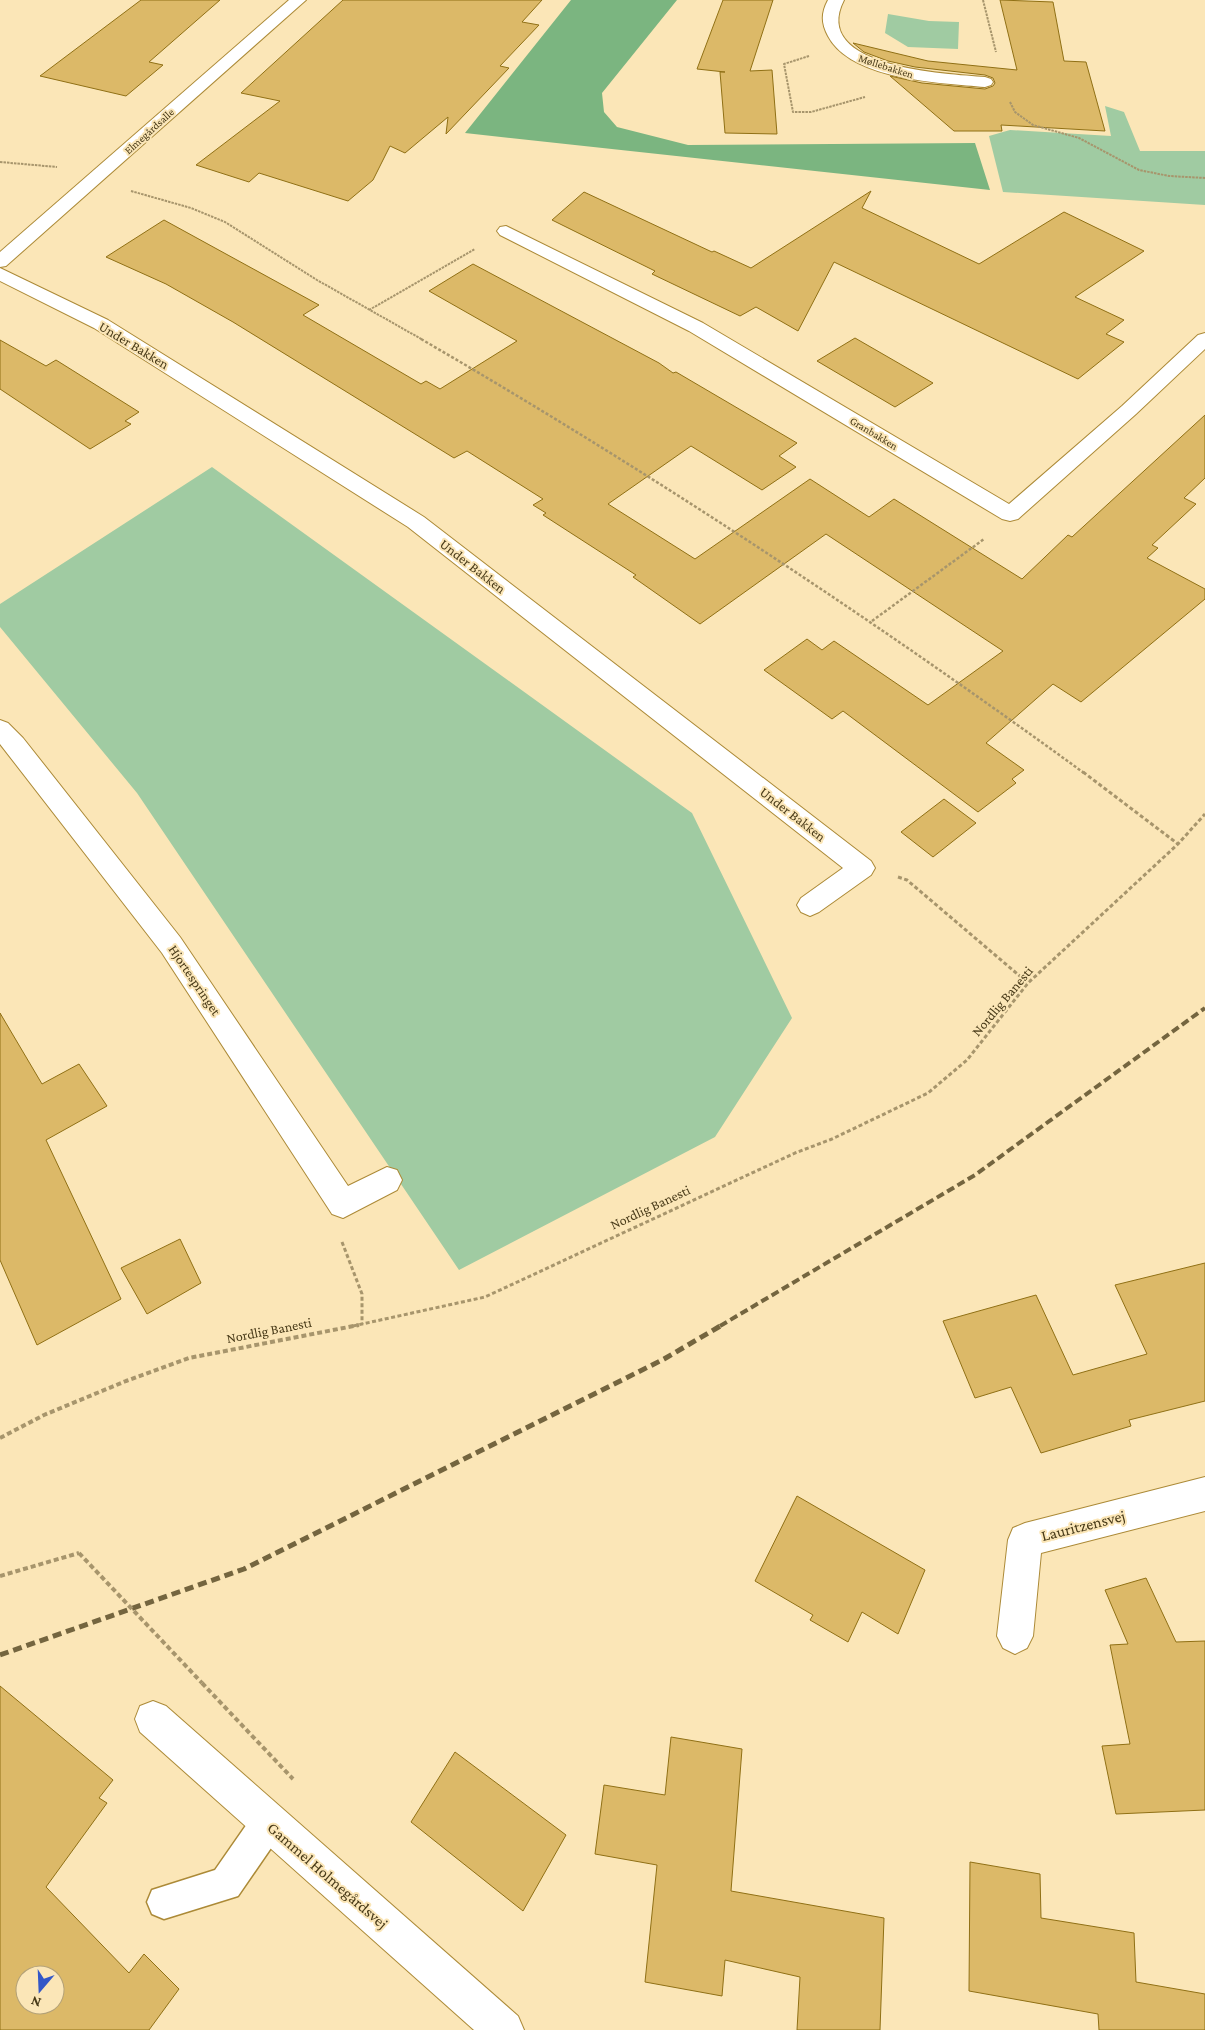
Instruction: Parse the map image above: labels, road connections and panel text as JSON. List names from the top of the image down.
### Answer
{
  "streets": {
    "street": [
      "Møllebakken",
      "Elmegårdsalle",
      "Under Bakken",
      "Granbakken",
      "Hjortespringet",
      "Lauritzensvej",
      "Gammel Holmegårdsvej"
    ],
    "path": ["Nordlig Banesti"]
  },
  "north": "bottom"
}
